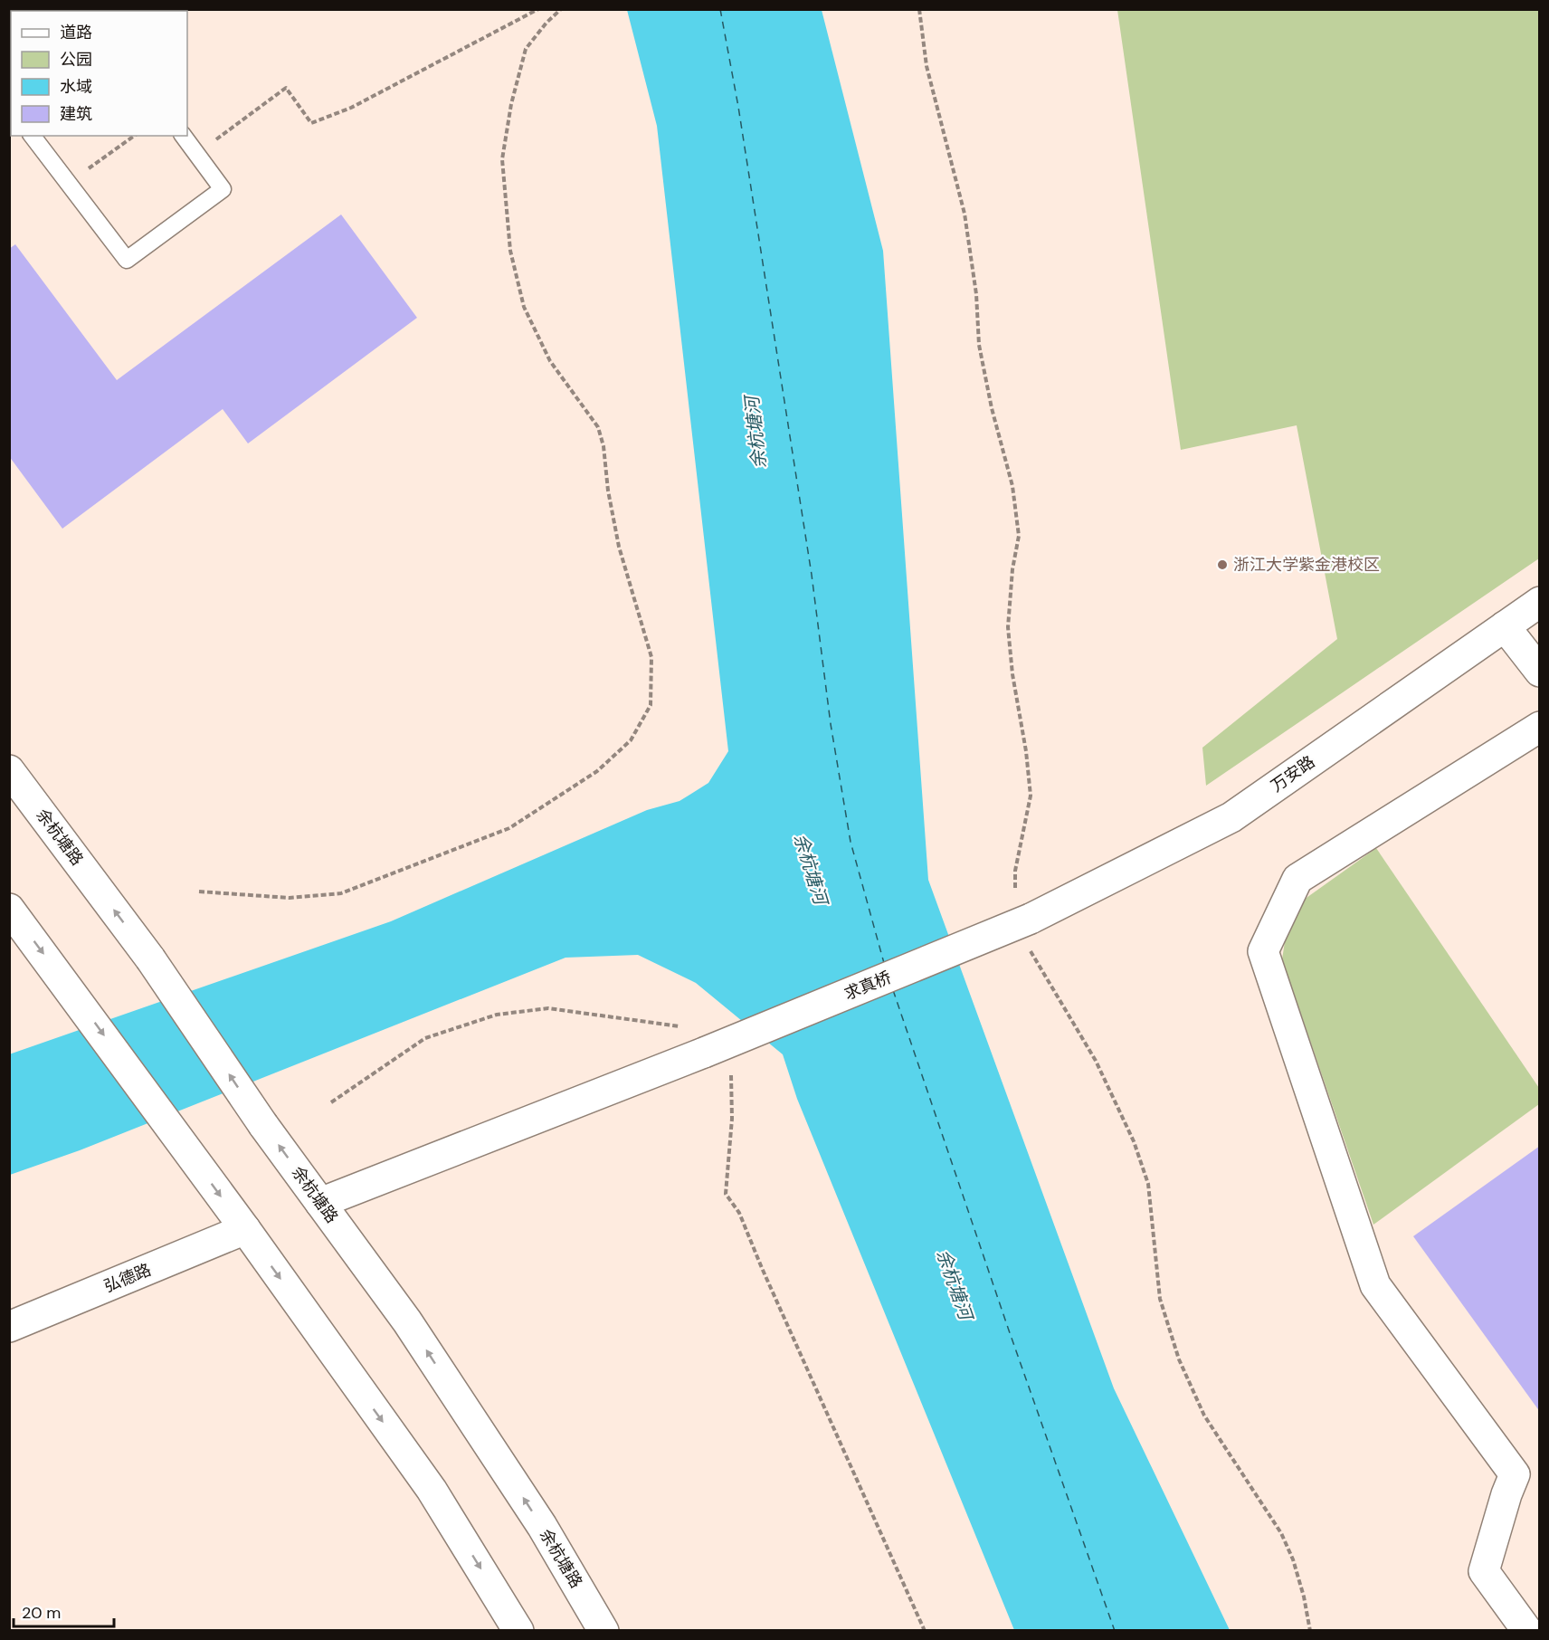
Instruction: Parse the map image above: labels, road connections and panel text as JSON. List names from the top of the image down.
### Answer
{
  "streets": {
    "street": [
      "万安路",
      "余杭塘路",
      "求真桥",
      "弘德路"
    ]
  },
  "crossings": [
    ["万安路", "求真桥"],
    ["余杭塘路", "求真桥"]
  ],
  "water": ["余杭塘河"],
  "places": ["浙江大学紫金港校区"],
  "legend": [
    "道路",
    "公园",
    "水域",
    "建筑"
  ],
  "scale_bar": "20 m"
}
